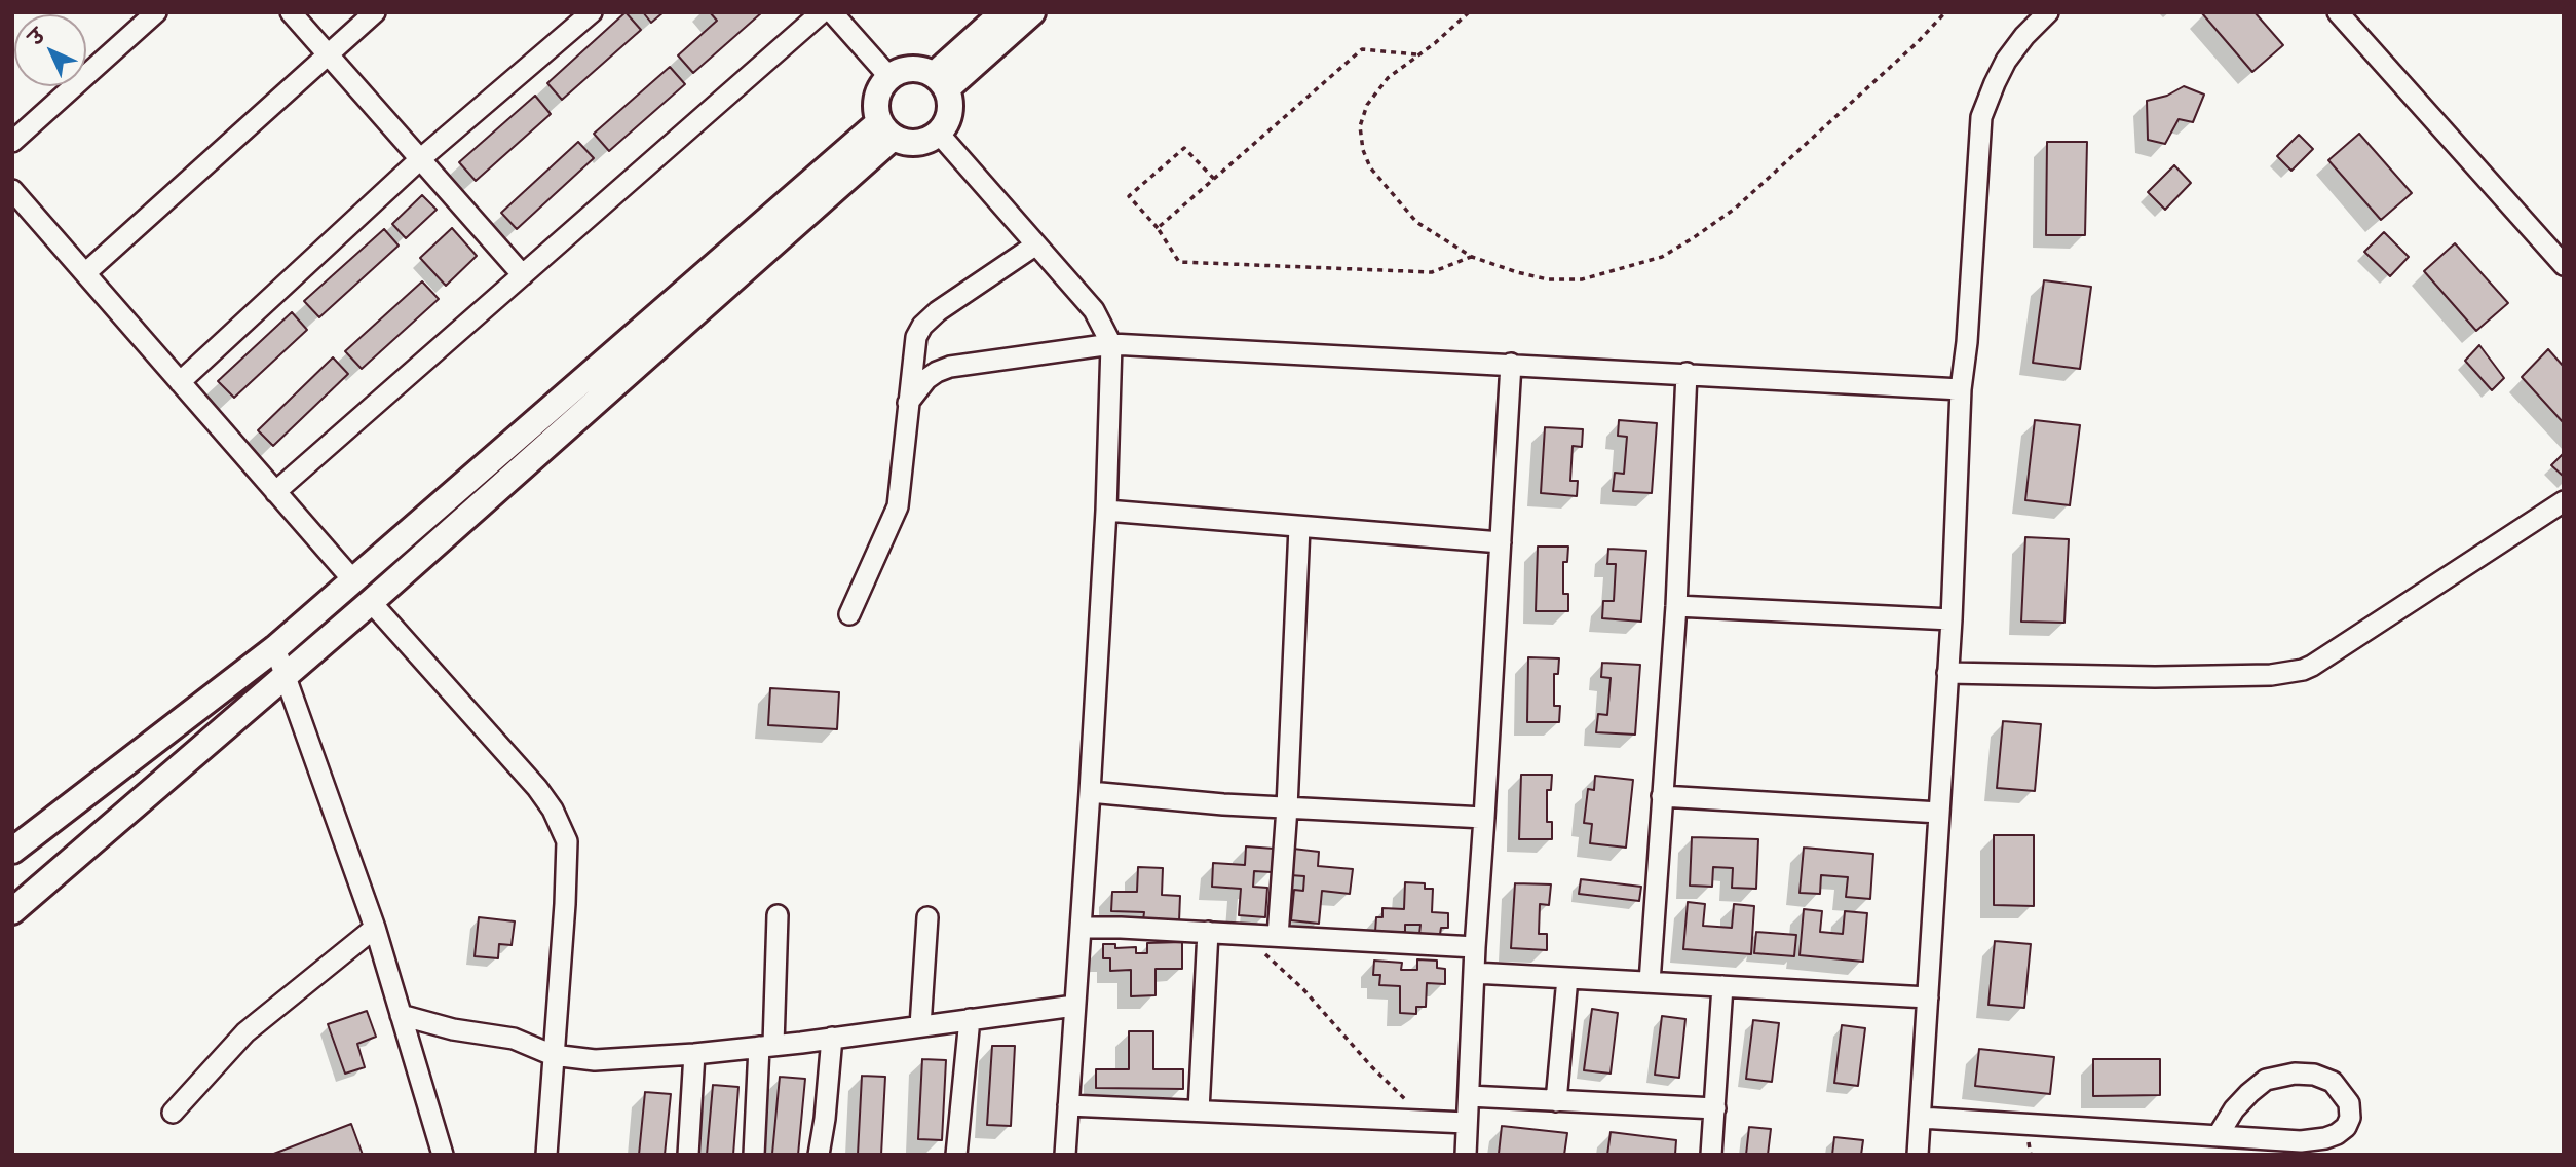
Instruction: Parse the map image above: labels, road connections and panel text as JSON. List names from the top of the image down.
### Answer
{
  "north": "top left"
}
